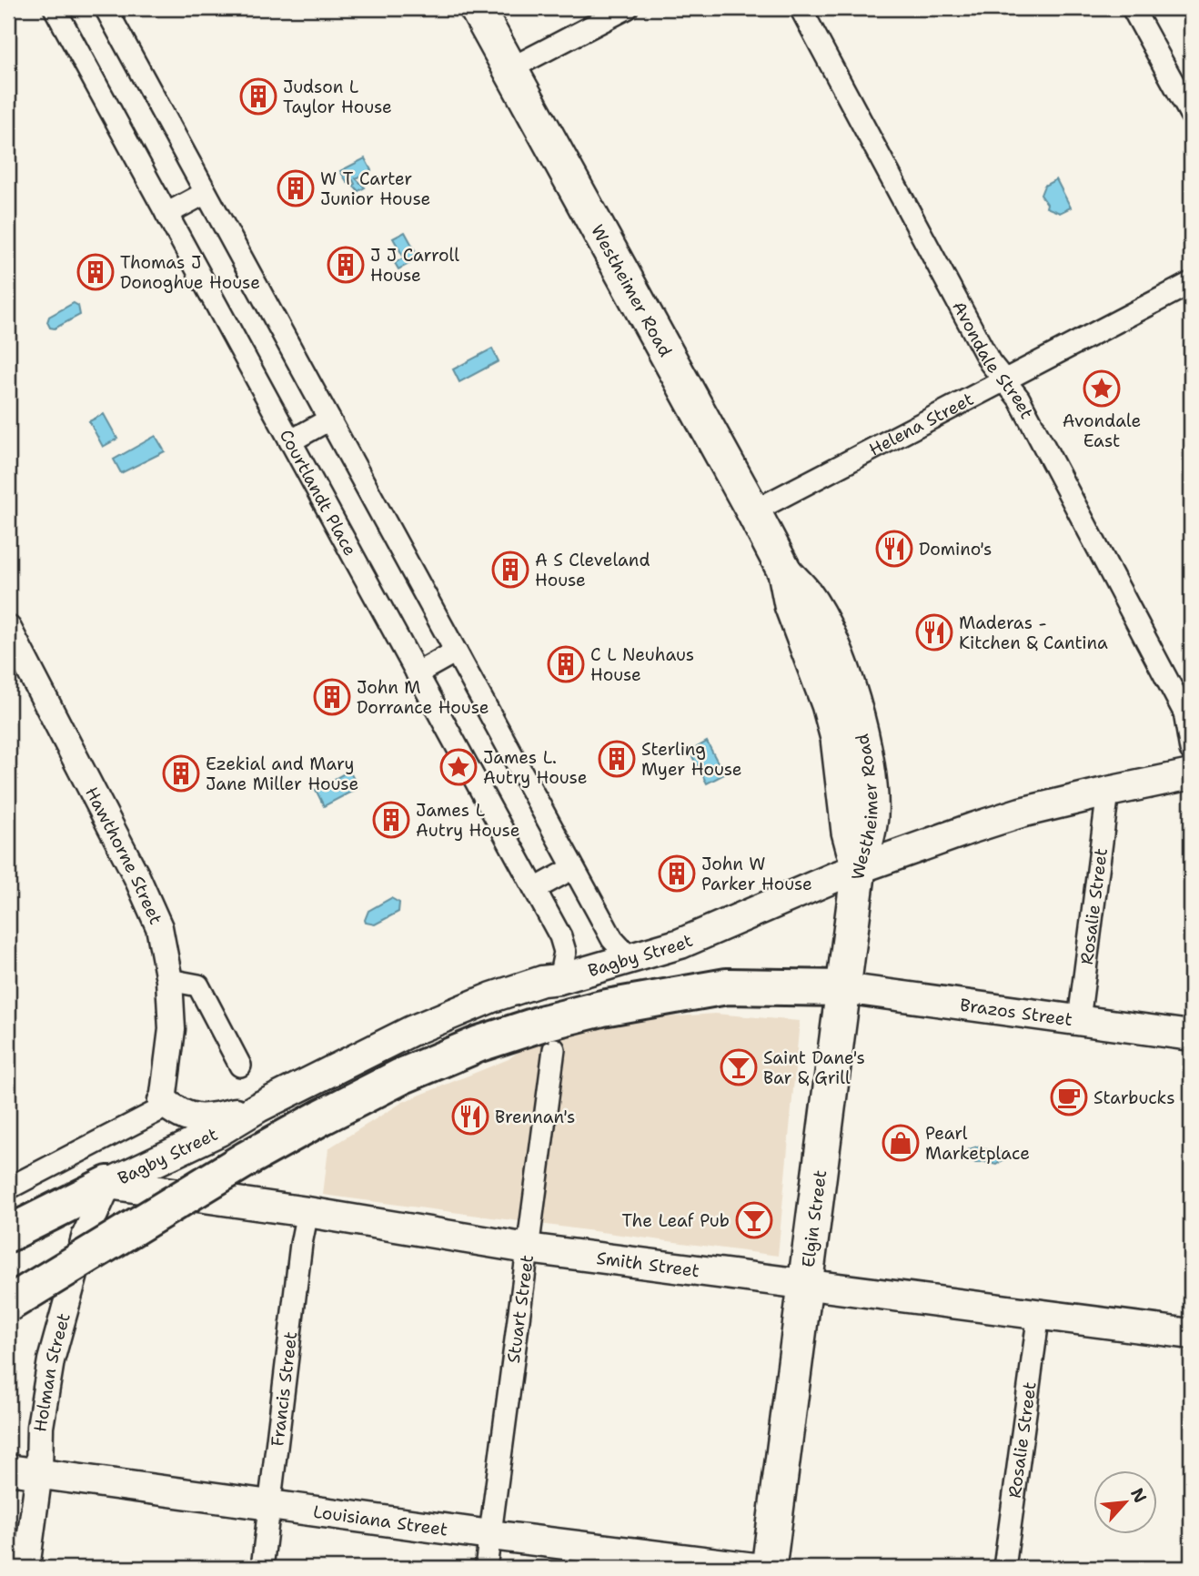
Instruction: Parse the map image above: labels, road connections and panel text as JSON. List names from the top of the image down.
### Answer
{
  "streets": {
    "main road": [
      "Westheimer Road",
      "Bagby Street",
      "Brazos Street",
      "Elgin Street",
      "Smith Street",
      "Louisiana Street"
    ],
    "street": [
      "Avondale Street",
      "Helena Street",
      "Courtlandt Place",
      "Hawthorne Street",
      "Rosalie Street",
      "Stuart Street",
      "Holman Street",
      "Francis Street"
    ]
  },
  "crossings": [
    ["Westheimer Road", "Helena Street"],
    ["Westheimer Road", "Bagby Street"],
    ["Westheimer Road", "Elgin Street"],
    ["Avondale Street", "Helena Street"],
    ["Courtlandt Place", "Bagby Street"],
    ["Rosalie Street", "Bagby Street"],
    ["Rosalie Street", "Brazos Street"],
    ["Rosalie Street", "Smith Street"],
    ["Bagby Street", "Elgin Street"],
    ["Bagby Street", "Smith Street"],
    ["Bagby Street", "Holman Street"],
    ["Brazos Street", "Elgin Street"],
    ["Elgin Street", "Smith Street"],
    ["Smith Street", "Stuart Street"],
    ["Smith Street", "Holman Street"],
    ["Smith Street", "Francis Street"],
    ["Stuart Street", "Louisiana Street"],
    ["Holman Street", "Louisiana Street"],
    ["Francis Street", "Louisiana Street"]
  ],
  "places": {
    "building": [
      "Judson L Taylor House",
      "W T Carter Junior House",
      "J J Carroll House",
      "Thomas J Donoghue House",
      "A S Cleveland House",
      "C L Neuhaus House",
      "John M Dorrance House",
      "Sterling Myer House",
      "Ezekial and Mary Jane Miller House",
      "James L Autry House",
      "John W Parker House"
    ],
    "place": ["Avondale East", "James L. Autry House"],
    "restaurant": ["Domino's", "Maderas - Kitchen & Cantina", "Brennan's"],
    "bar": ["Saint Dane's Bar & Grill", "The Leaf Pub"],
    "cafe": ["Starbucks"],
    "shop": ["Pearl Marketplace"]
  },
  "north": "top right"
}
